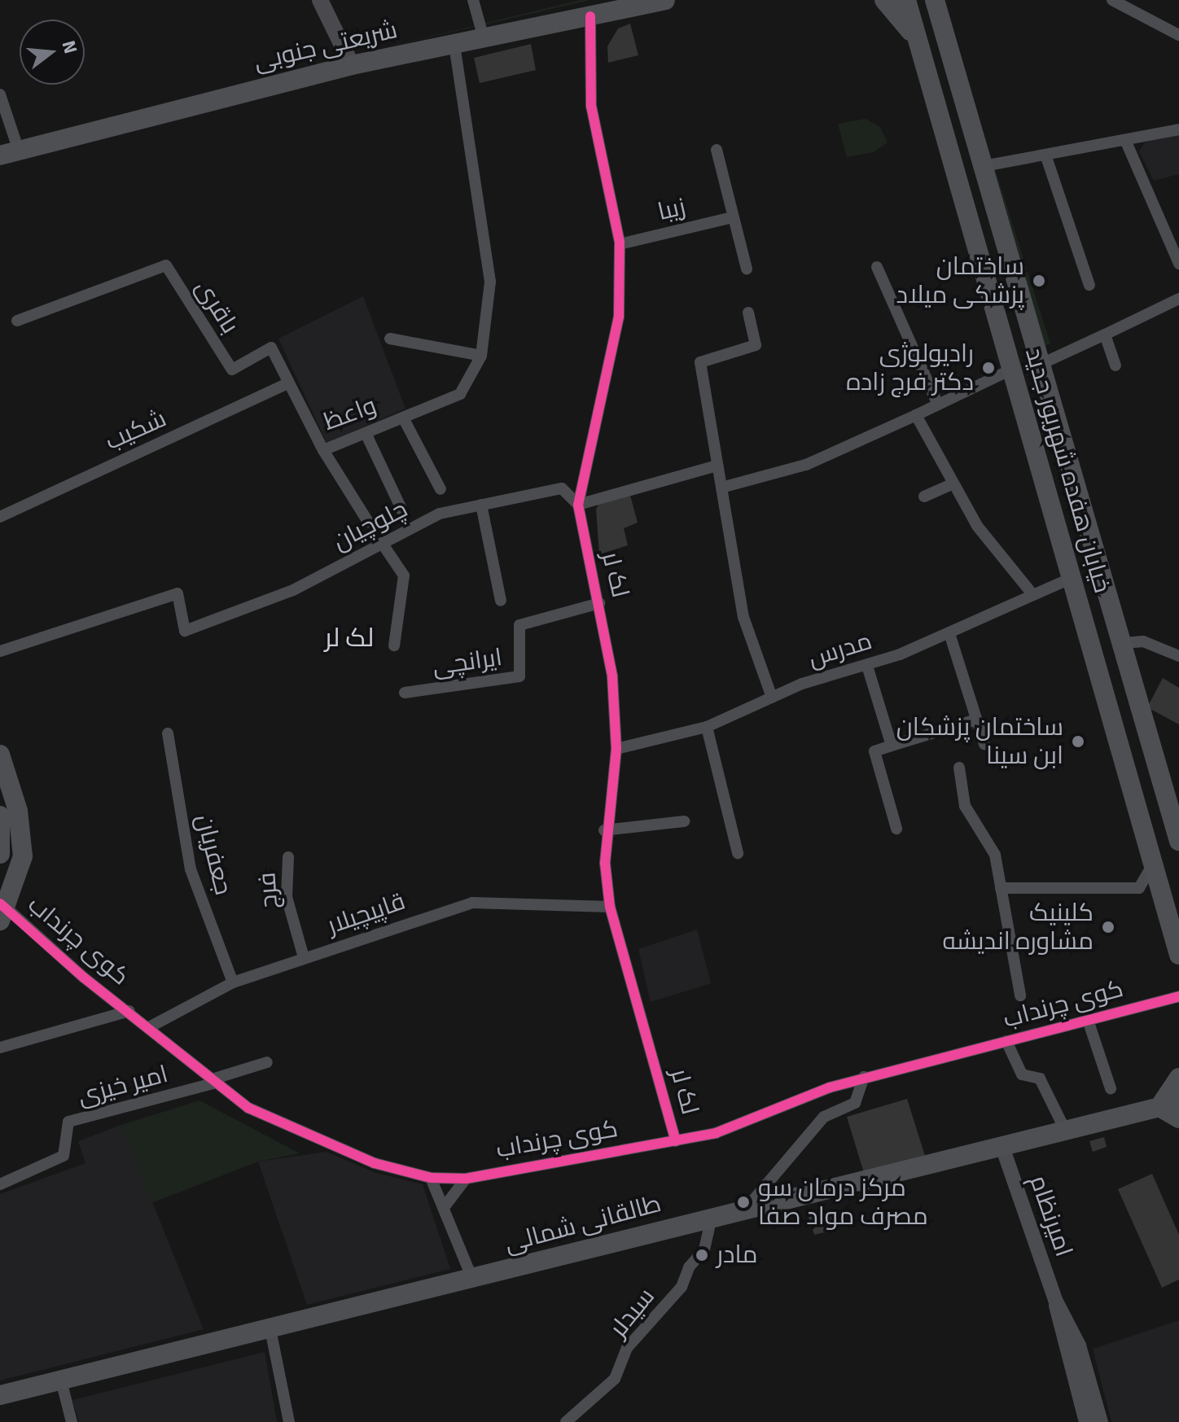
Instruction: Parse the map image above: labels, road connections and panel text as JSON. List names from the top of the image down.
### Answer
{
  "streets": {
    "main road": ["شریعتی جنوبی", "خیابان هفده شهریور جدید", "طالقانی شمالی"],
    "street": [
      "زیبا",
      "باقری",
      "واعظ",
      "شکیب",
      "چلوچیان",
      "لک لر",
      "مدرس",
      "ایرانچی",
      "جعفریان",
      "فرج",
      "قاپیچیلار",
      "کوی چرنداب",
      "امیر خیزی",
      "امیرنظام",
      "سیدلر"
    ]
  },
  "crossings": [
    ["شریعتی جنوبی", "واعظ"],
    ["شریعتی جنوبی", "لک لر"],
    ["زیبا", "لک لر"],
    ["باقری", "واعظ"],
    ["واعظ", "شکیب"],
    ["خیابان هفده شهریور جدید", "مدرس"],
    ["چلوچیان", "لک لر"],
    ["لک لر", "مدرس"],
    ["لک لر", "ایرانچی"],
    ["لک لر", "قاپیچیلار"],
    ["لک لر", "کوی چرنداب"],
    ["جعفریان", "قاپیچیلار"],
    ["فرج", "قاپیچیلار"],
    ["قاپیچیلار", "کوی چرنداب"],
    ["کوی چرنداب", "امیر خیزی"],
    ["امیرنظام", "طالقانی شمالی"],
    ["طالقانی شمالی", "سیدلر"]
  ],
  "districts": ["لک لر"],
  "places": [
    "ساختمان پزشکی میلاد",
    "رادیولوژی دکتر فرج زاده",
    "ساختمان پزشکان ابن سینا",
    "کلینیک مشاوره اندیشه",
    "مرکز درمان سو مصرف مواد صفا",
    "مادر"
  ],
  "north": "right"
}
